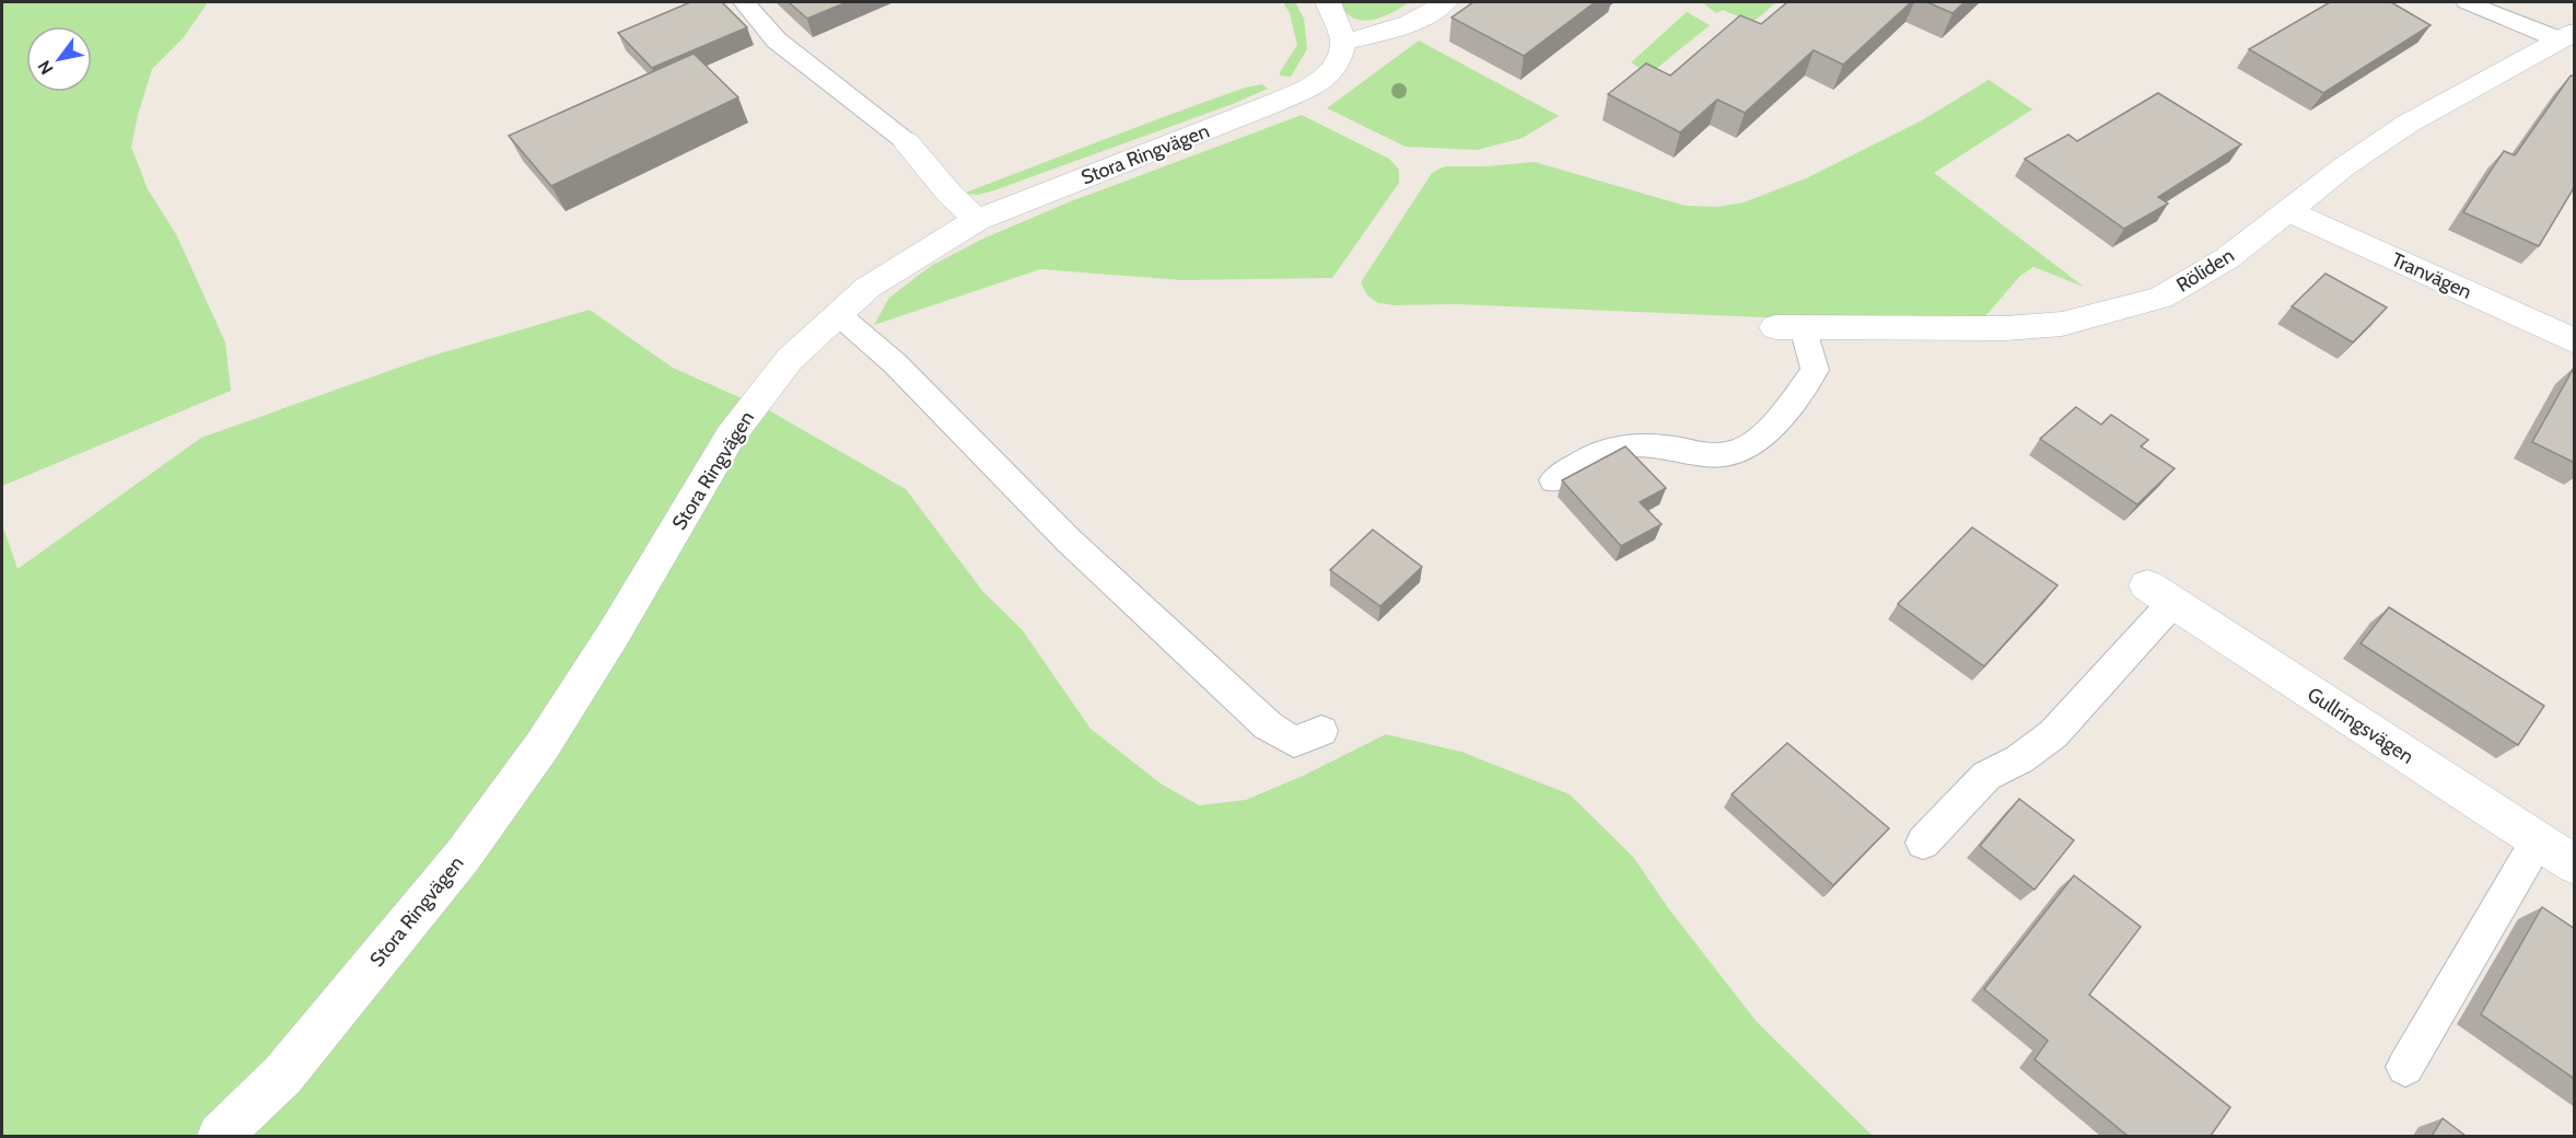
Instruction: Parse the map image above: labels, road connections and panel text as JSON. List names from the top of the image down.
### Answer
{
  "streets": {
    "street": [
      "Stora Ringvägen",
      "Röliden",
      "Tranvägen",
      "Gullringsvägen"
    ]
  },
  "crossings": [
    ["Röliden", "Tranvägen"]
  ],
  "north": "bottom left"
}
